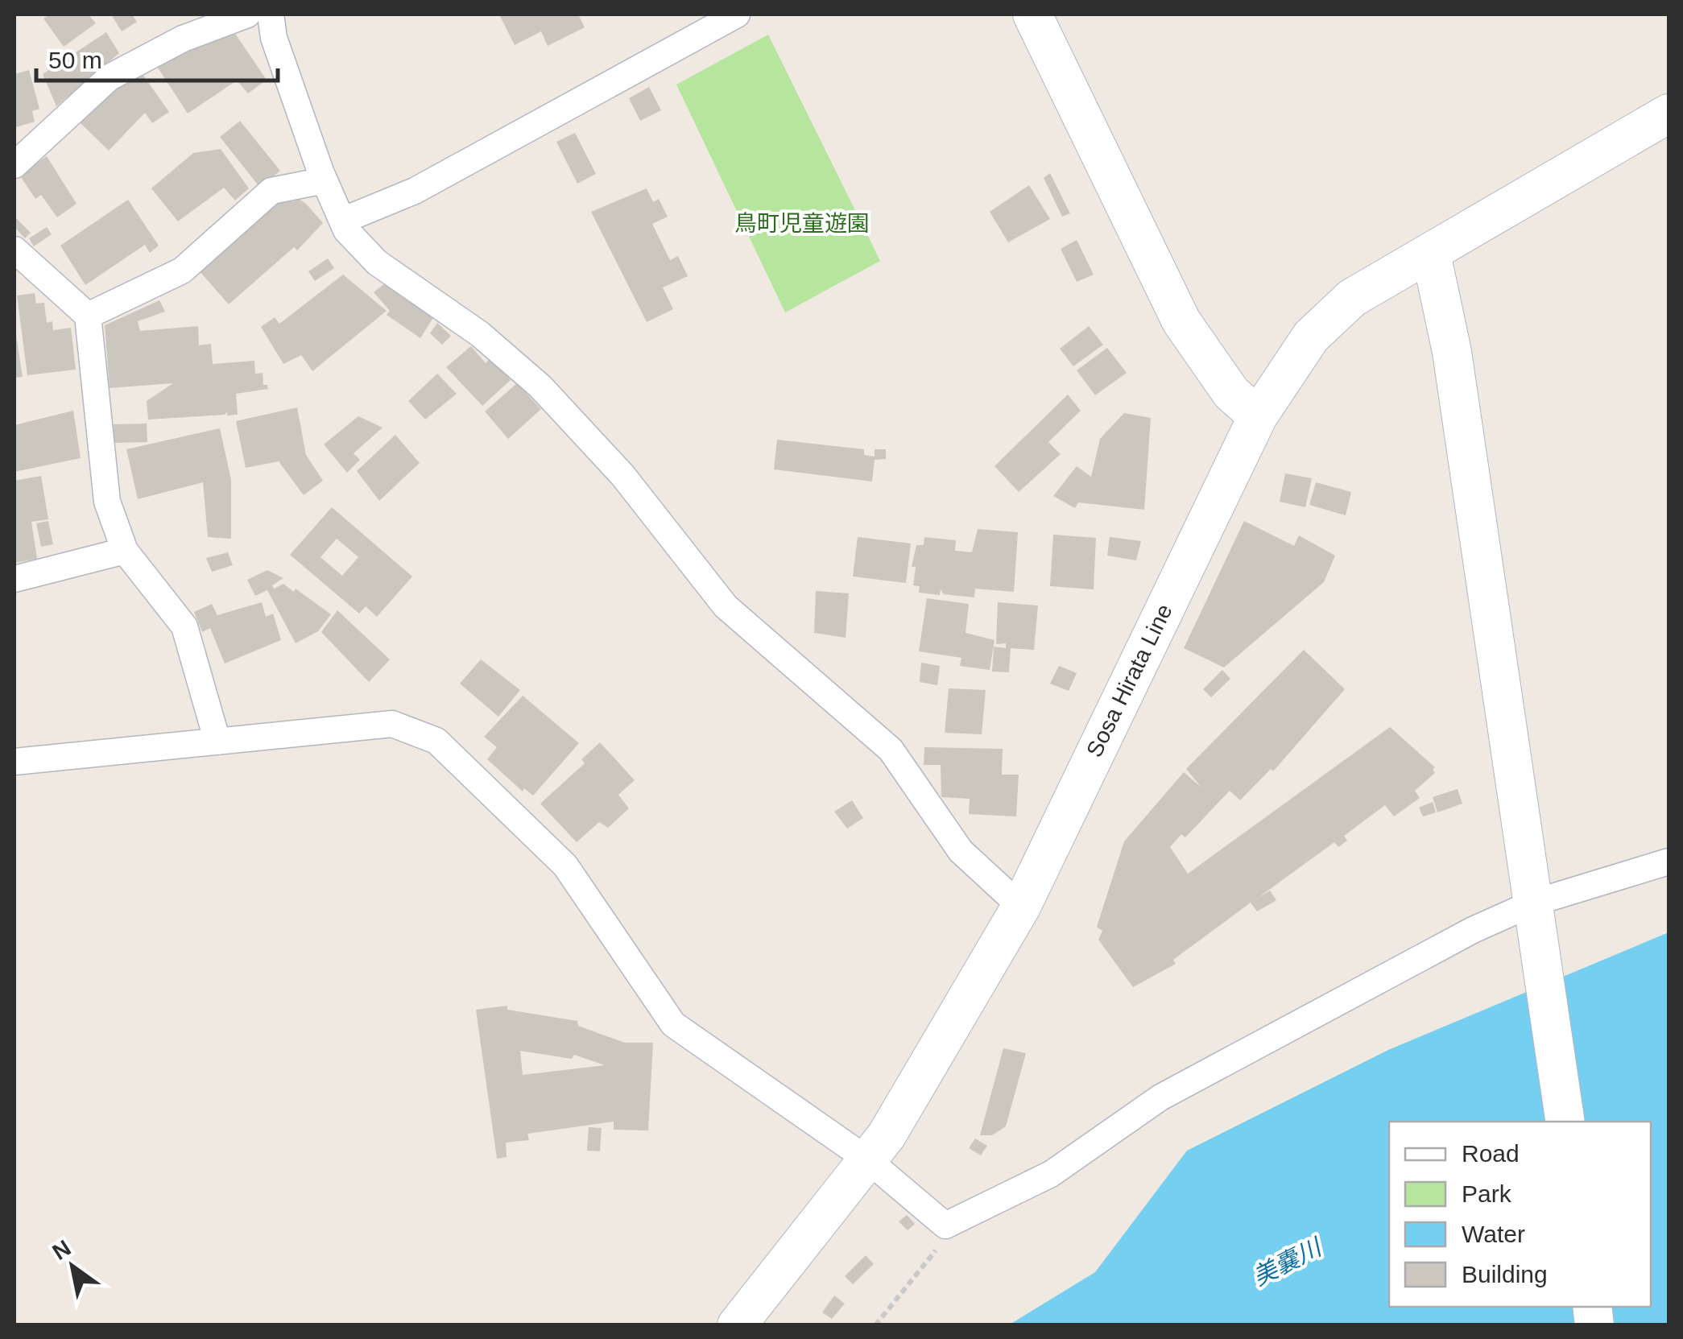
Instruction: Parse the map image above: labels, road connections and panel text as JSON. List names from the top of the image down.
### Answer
{
  "streets": {
    "main road": ["Sosa Hirata Line"]
  },
  "water": ["美嚢川"],
  "parks": ["鳥町児童遊園"],
  "legend": [
    "Road",
    "Park",
    "Water",
    "Building"
  ],
  "scale_bar": "50 m",
  "north": "top left"
}
